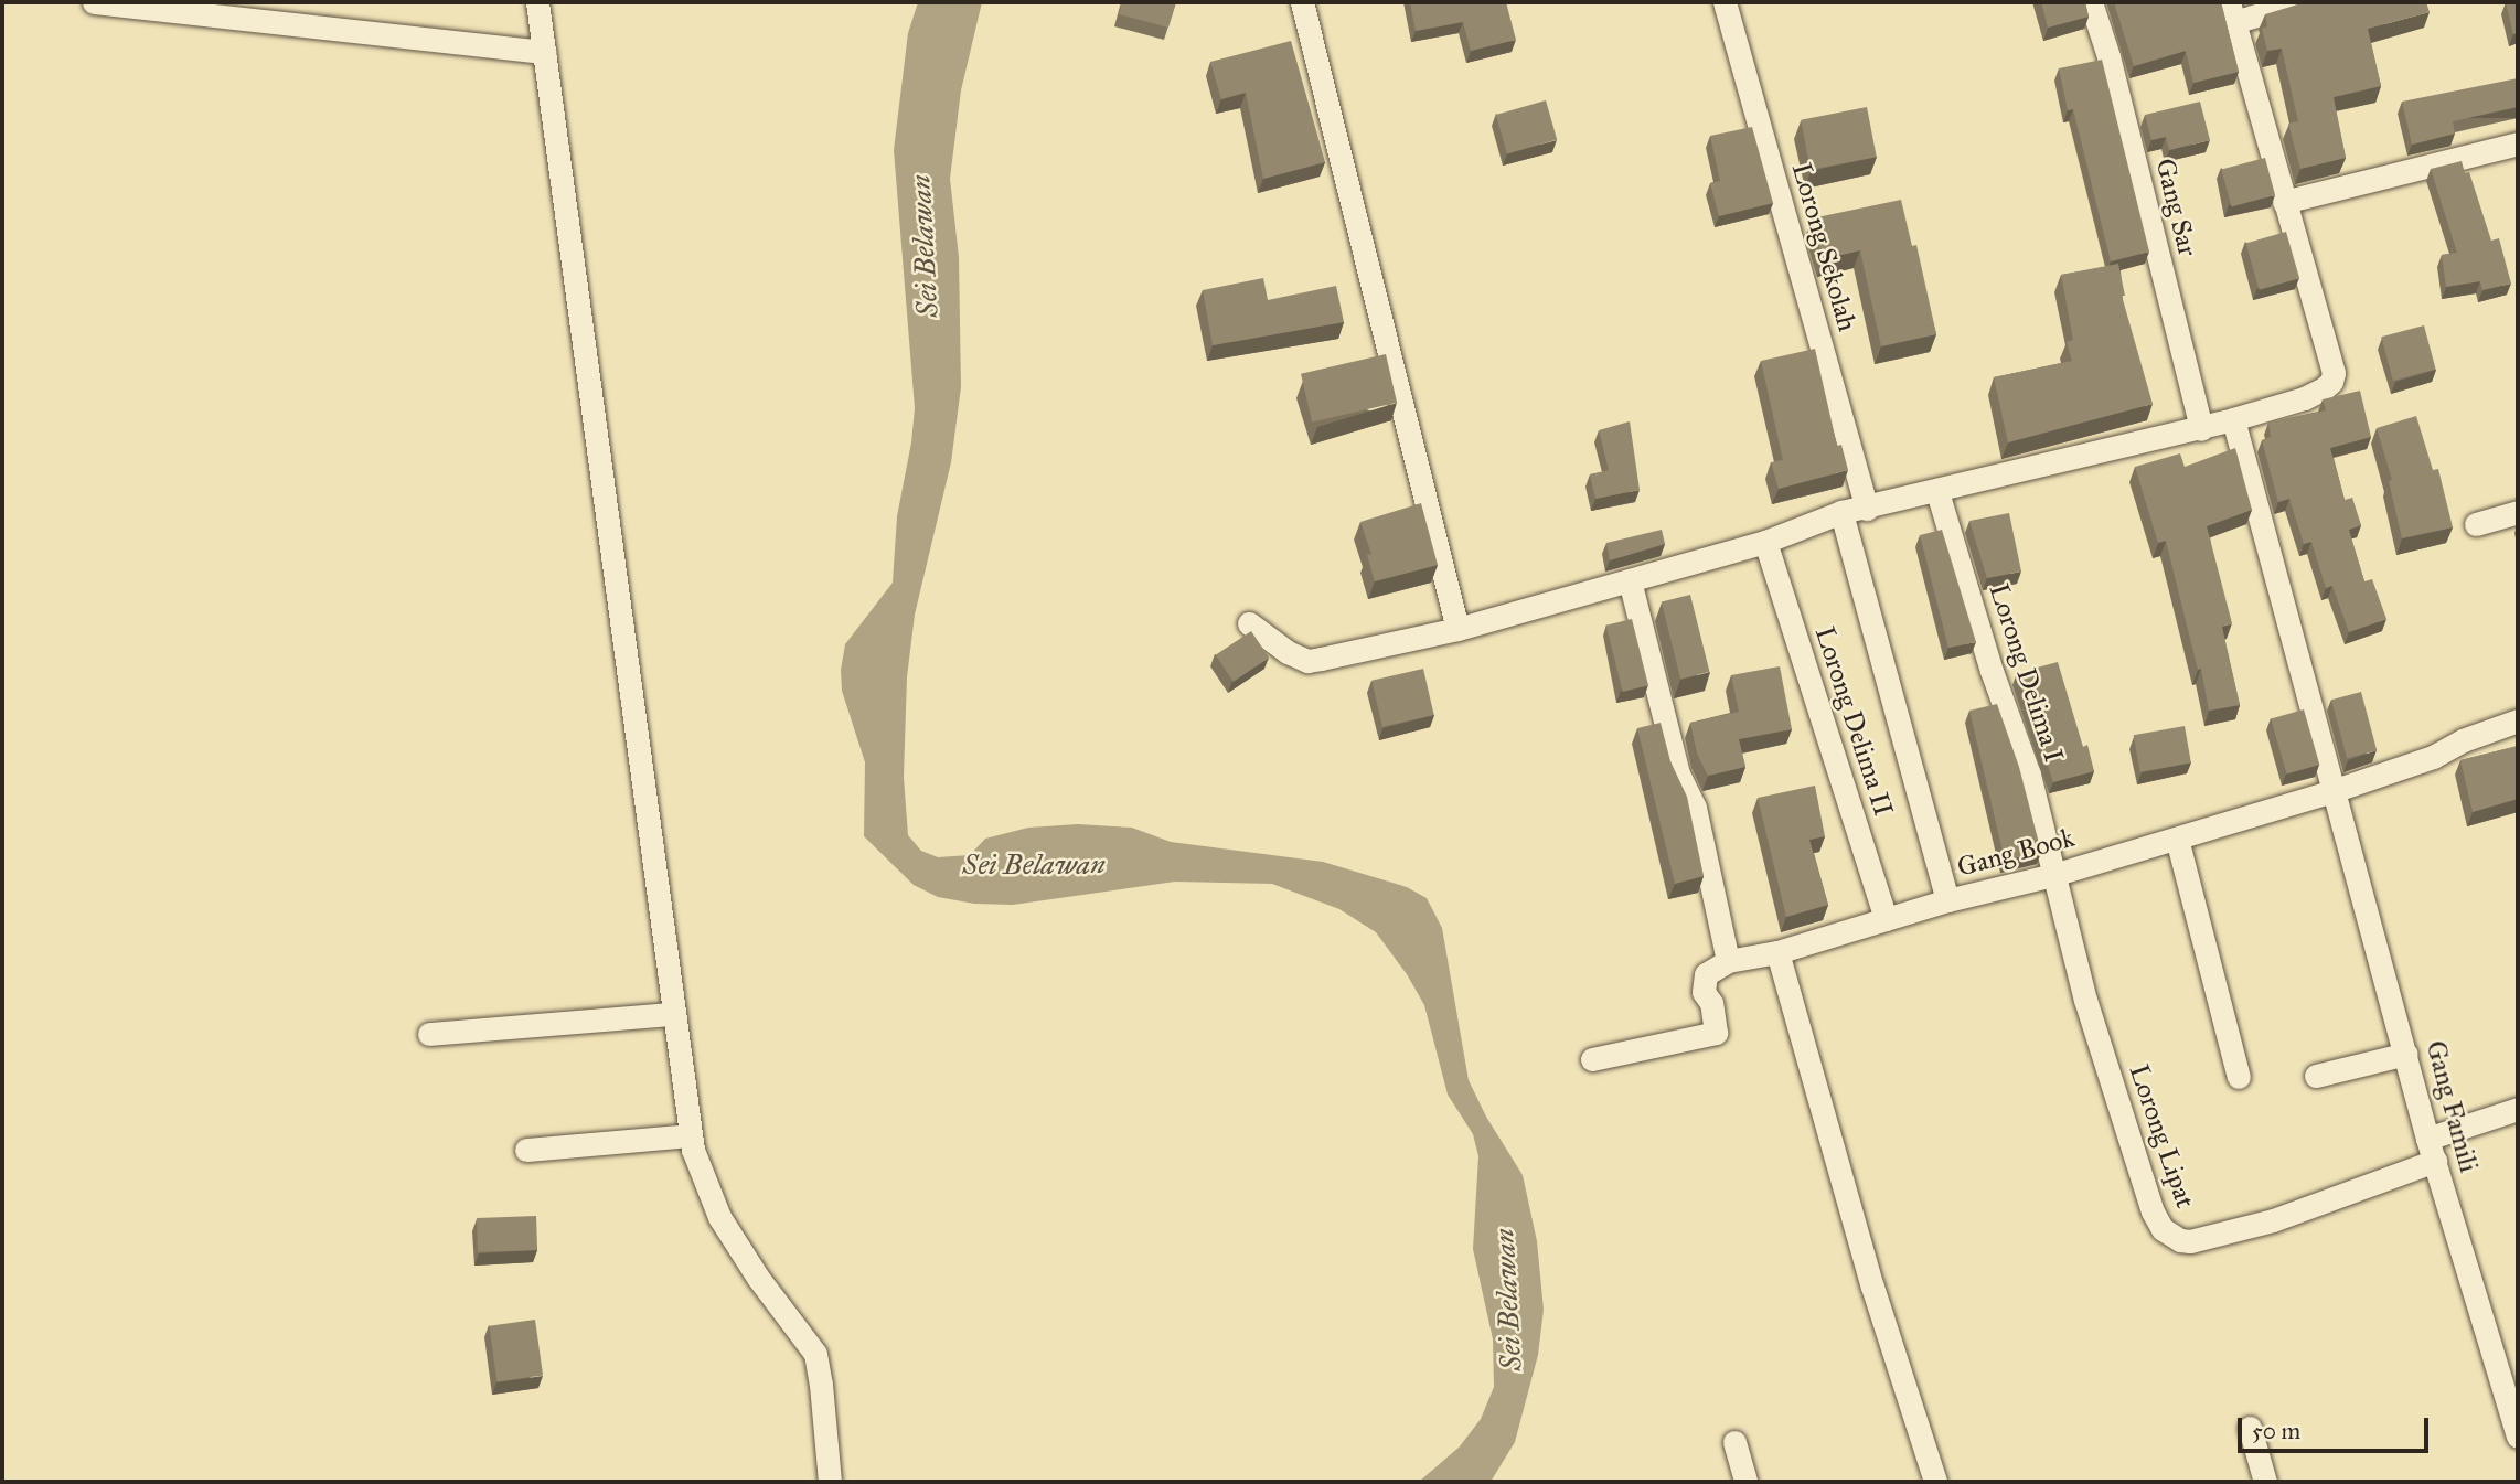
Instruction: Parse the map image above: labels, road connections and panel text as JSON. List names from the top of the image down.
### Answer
{
  "streets": {
    "street": [
      "Gang Sar",
      "Lorong Sekolah",
      "Lorong Delima I",
      "Lorong Delima II",
      "Gang Book",
      "Gang Famili",
      "Lorong Lipat"
    ]
  },
  "crossings": [
    ["Lorong Delima I", "Gang Book"],
    ["Lorong Delima I", "Lorong Lipat"],
    ["Lorong Delima II", "Gang Book"],
    ["Gang Book", "Gang Famili"],
    ["Gang Book", "Lorong Lipat"],
    ["Gang Famili", "Lorong Lipat"]
  ],
  "water": ["Sei Belawan"],
  "scale_bar": "50 m"
}
